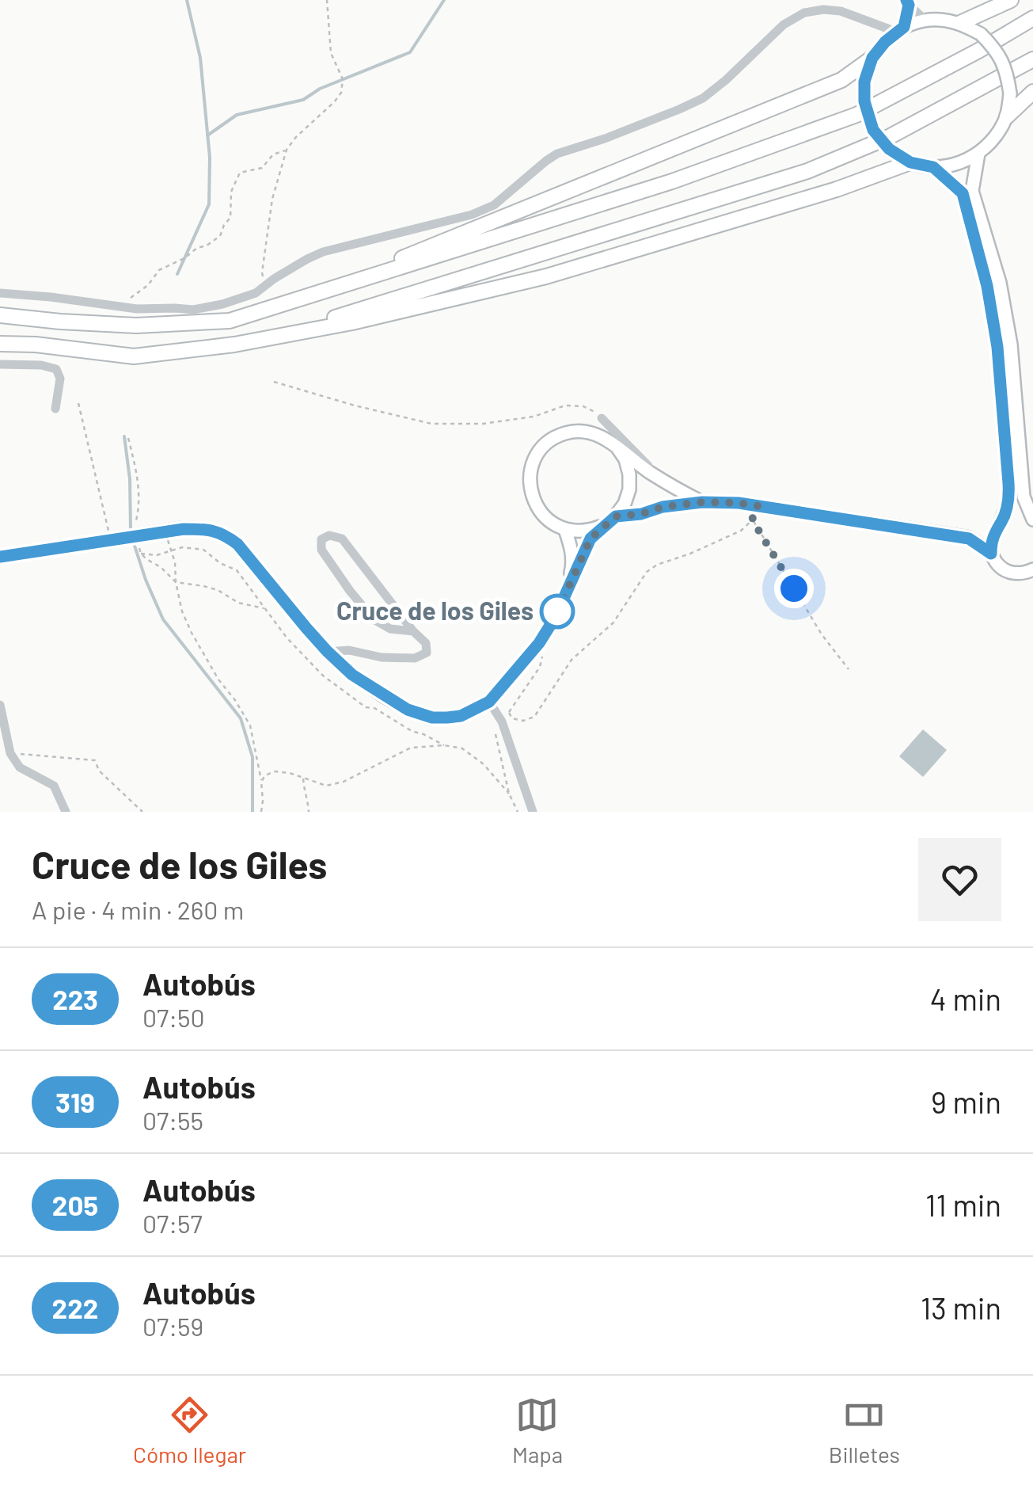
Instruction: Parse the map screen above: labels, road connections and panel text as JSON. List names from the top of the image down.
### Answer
{
  "places": ["Cruce de los Giles"],
  "lines": ["bus line 223"],
  "page": {
    "heading": ["Cruce de los Giles", "A pie · 4 min · 260 m"],
    "list": [
      {
        "mark": "223",
        "name": "Autobús",
        "note": "07:50",
        "value": "4 min"
      },
      {
        "mark": "319",
        "name": "Autobús",
        "note": "07:55",
        "value": "9 min"
      },
      {
        "mark": "205",
        "name": "Autobús",
        "note": "07:57",
        "value": "11 min"
      },
      {
        "mark": "222",
        "name": "Autobús",
        "note": "07:59",
        "value": "13 min"
      }
    ],
    "tabs": ["Cómo llegar", "Mapa", "Billetes"]
  }
}
